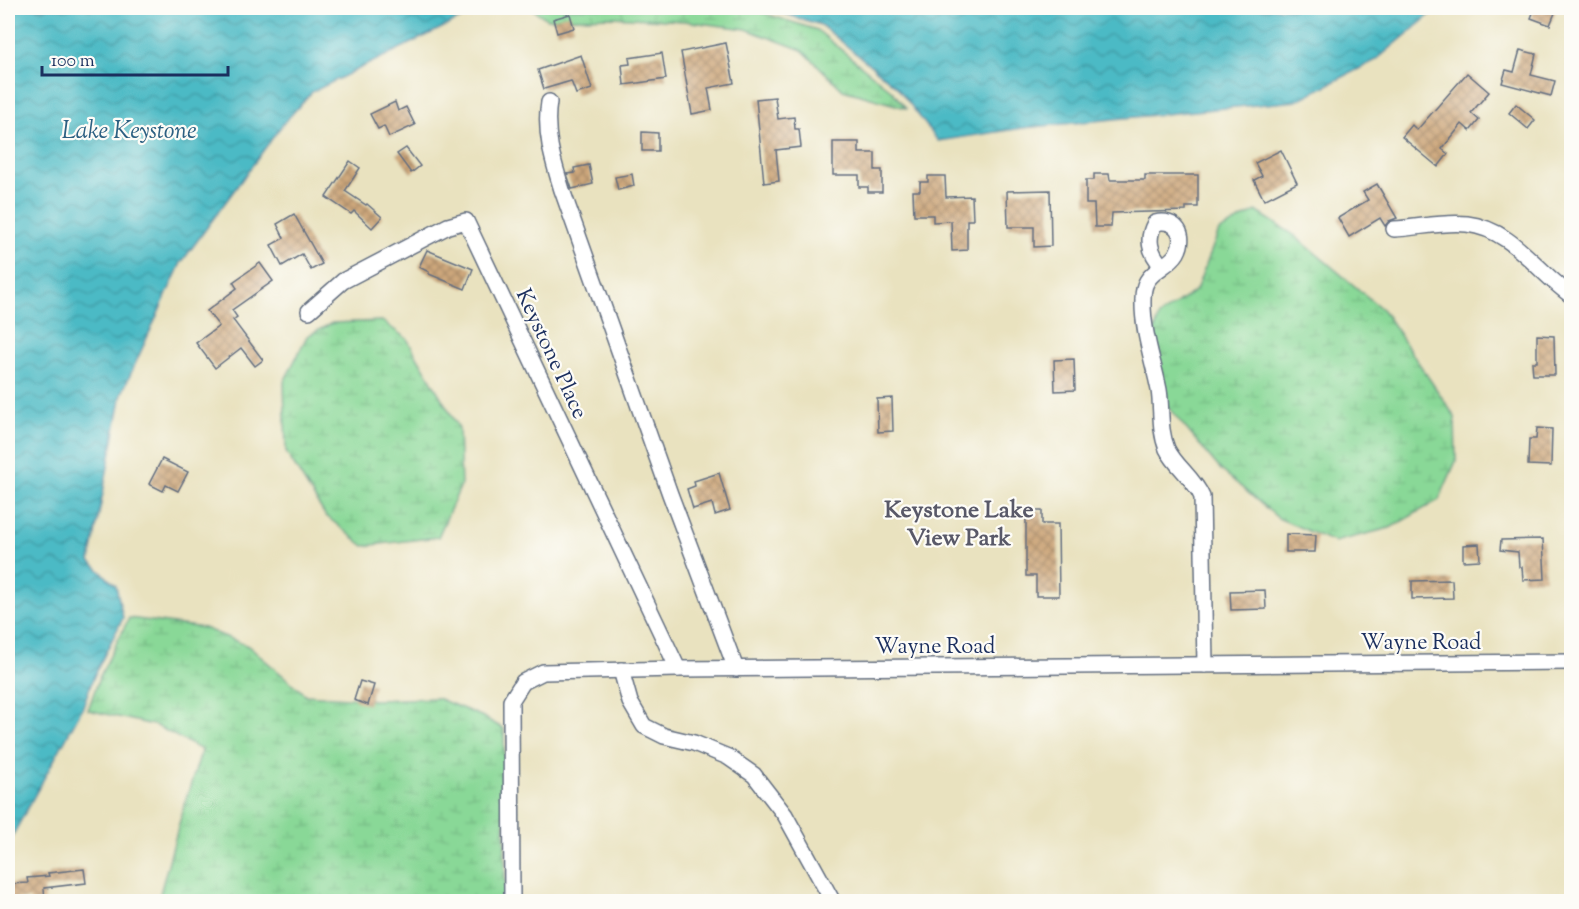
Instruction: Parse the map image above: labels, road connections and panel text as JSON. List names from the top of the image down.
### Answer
{
  "streets": {
    "street": ["Keystone Place", "Wayne Road"]
  },
  "crossings": [
    ["Keystone Place", "Wayne Road"]
  ],
  "districts": ["Keystone Lake View Park"],
  "water": ["Lake Keystone"],
  "scale_bar": "100 m"
}
